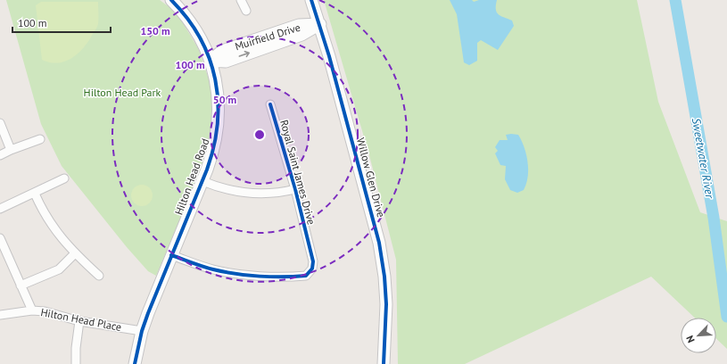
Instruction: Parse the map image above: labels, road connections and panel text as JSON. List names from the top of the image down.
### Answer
{
  "streets": {
    "street": [
      "Muirfield Drive",
      "Royal Saint James Drive",
      "Hilton Head Road",
      "Willow Glen Drive",
      "Hilton Head Place"
    ]
  },
  "crossings": [
    ["Muirfield Drive", "Hilton Head Road"],
    ["Muirfield Drive", "Willow Glen Drive"],
    ["Royal Saint James Drive", "Hilton Head Road"],
    ["Hilton Head Road", "Hilton Head Place"]
  ],
  "water": ["Sweetwater River"],
  "parks": ["Hilton Head Park"],
  "scale_bar": "100 m",
  "north": "bottom left",
  "rings": ["150 m", "100 m", "50 m"]
}
